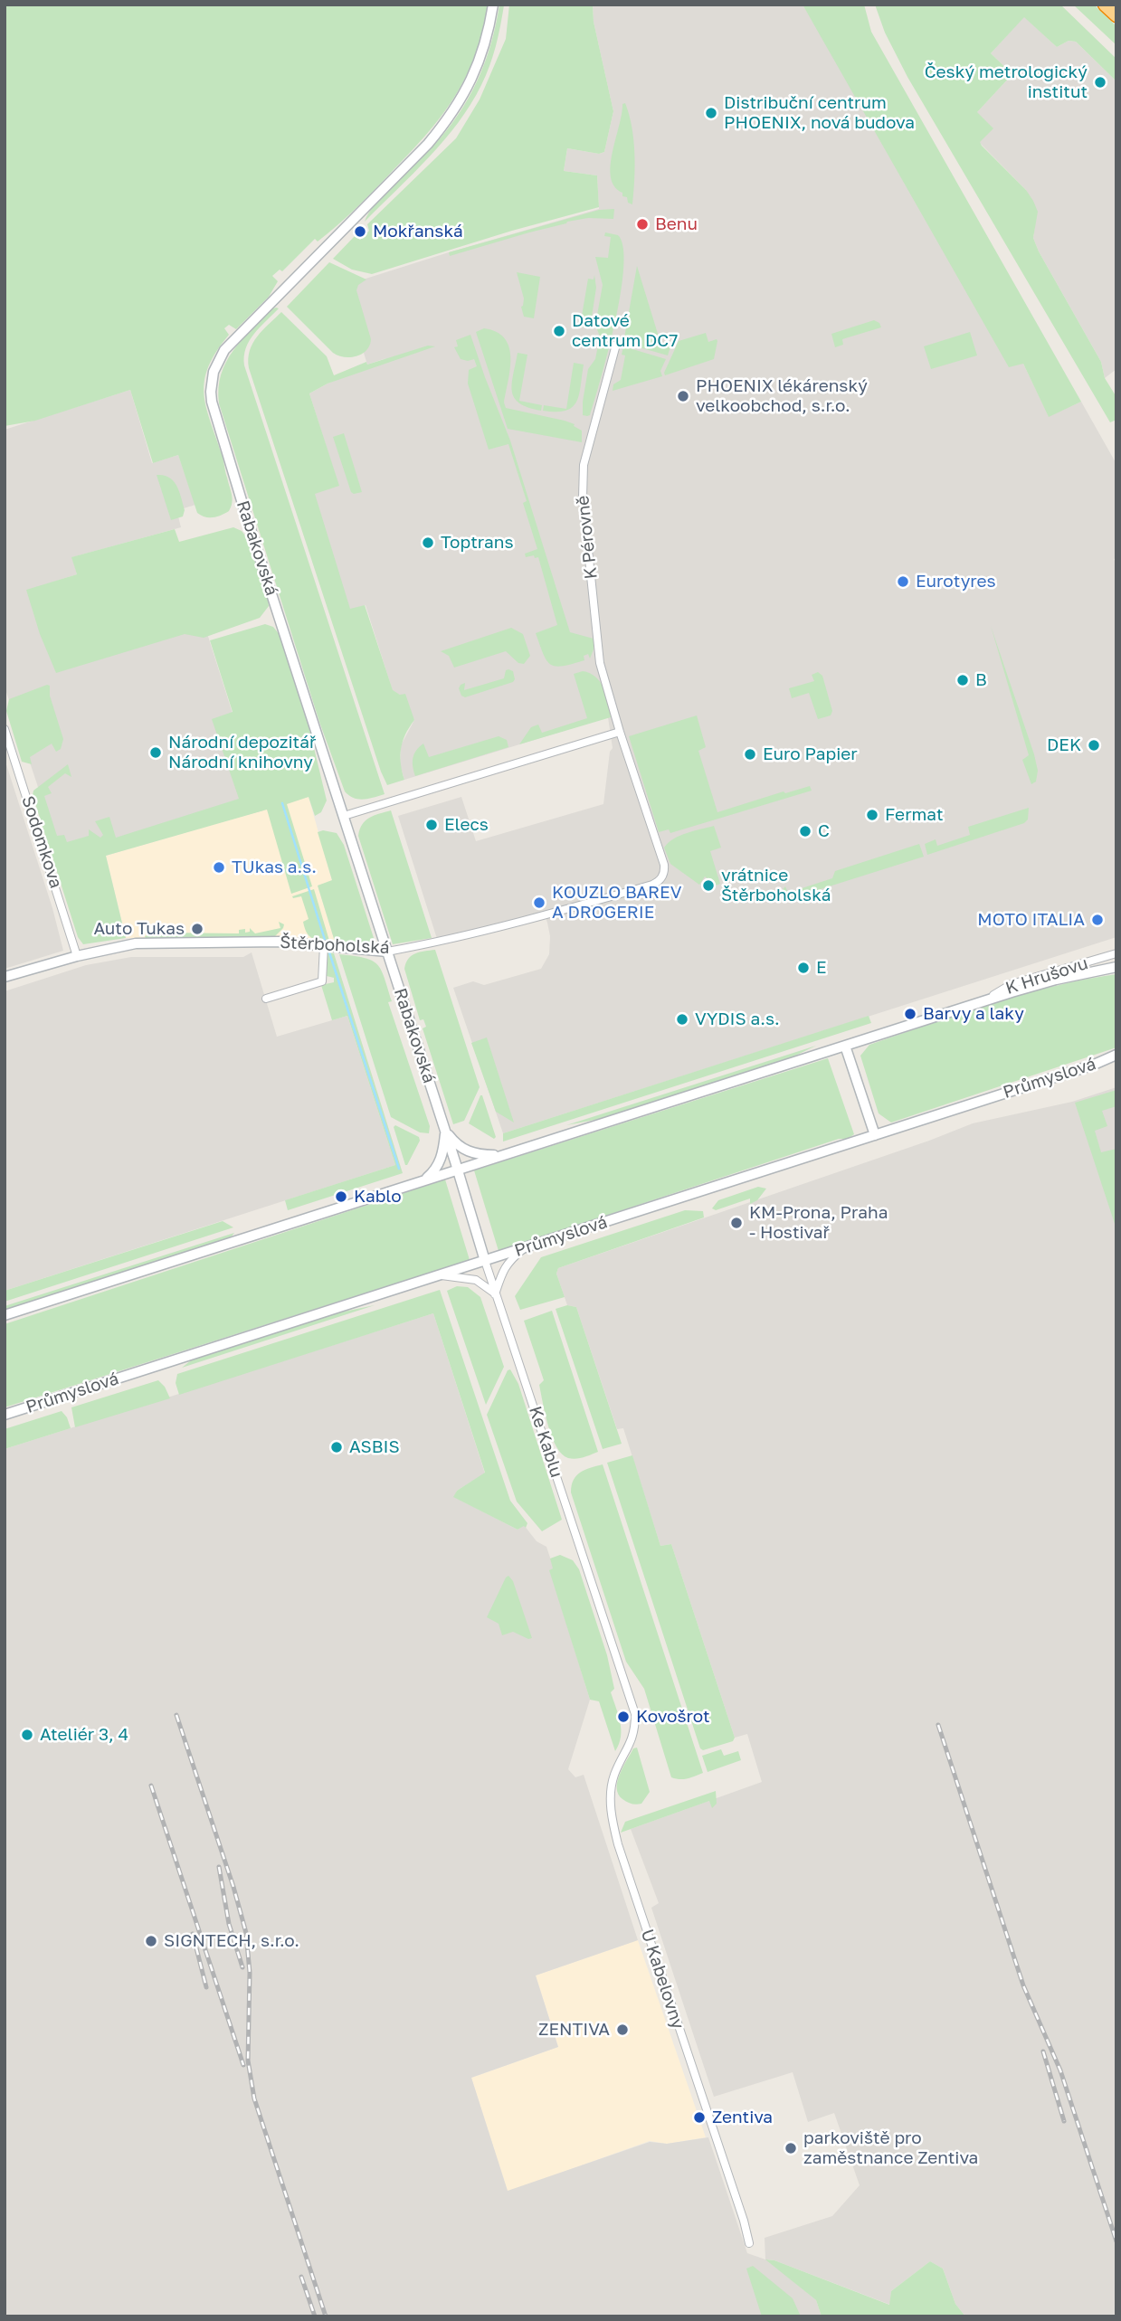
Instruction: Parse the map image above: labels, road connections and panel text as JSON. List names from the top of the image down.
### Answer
{
  "streets": {
    "main road": [
      "Rabakovská",
      "Štěrboholská",
      "Průmyslová",
      "Ke Kablu"
    ],
    "street": [
      "K Pérovně",
      "Sodomkova",
      "K Hrušovu",
      "U Kabelovny"
    ]
  },
  "crossings": [
    ["K Pérovně", "Štěrboholská"],
    ["Rabakovská", "Štěrboholská"],
    ["Rabakovská", "Ke Kablu"],
    ["Sodomkova", "Štěrboholská"],
    ["Průmyslová", "Ke Kablu"],
    ["Ke Kablu", "U Kabelovny"]
  ],
  "places": [
    "Český metrologický institut",
    "Distribuční centrum PHOENIX, nová budova",
    "Benu",
    "Mokřanská",
    "Datové centrum DC7",
    "PHOENIX lékárenský velkoobchod, s.r.o.",
    "Toptrans",
    "Eurotyres",
    "B",
    "DEK",
    "Národní depozitář Národní knihovny",
    "Euro Papier",
    "Fermat",
    "Elecs",
    "C",
    "TUkas a.s.",
    "vrátnice Štěrboholská",
    "KOUZLO BAREV A DROGERIE",
    "MOTO ITALIA",
    "Auto Tukas",
    "E",
    "Barvy a laky",
    "VYDIS a.s.",
    "Kablo",
    "KM-Prona, Praha - Hostivař",
    "ASBIS",
    "Kovošrot",
    "Ateliér 3, 4",
    "SIGNTECH, s.r.o.",
    "ZENTIVA",
    "Zentiva",
    "parkoviště pro zaměstnance Zentiva"
  ]
}
